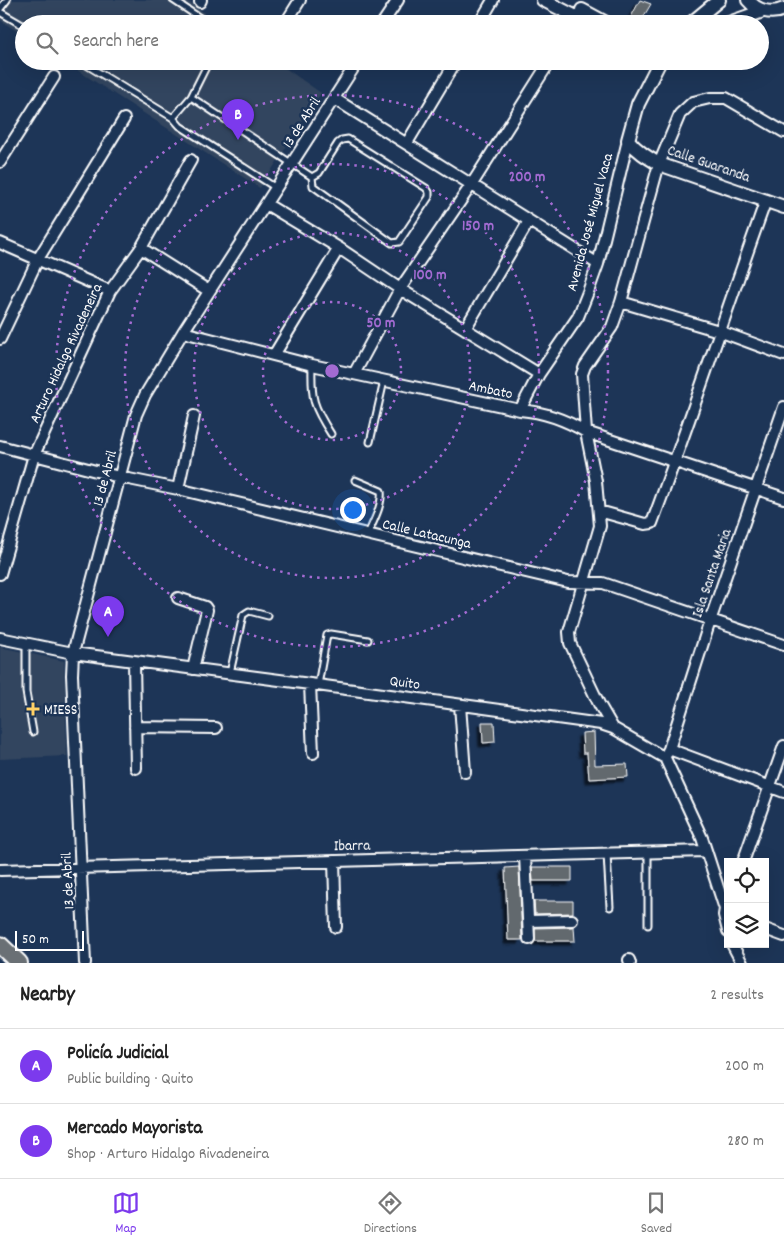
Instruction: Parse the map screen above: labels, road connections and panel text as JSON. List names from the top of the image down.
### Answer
{
  "streets": {
    "street": [
      "13 de Abril",
      "Calle Guaranda",
      "Avenida José Miguel Vaca",
      "Arturo Hidalgo Rivadeneira",
      "Ambato",
      "Calle Latacunga",
      "Isla Santa Maria",
      "Quito",
      "Ibarra"
    ]
  },
  "crossings": [
    ["13 de Abril", "Ambato"],
    ["13 de Abril", "Calle Latacunga"],
    ["13 de Abril", "Quito"],
    ["13 de Abril", "Ibarra"],
    ["Calle Guaranda", "Avenida José Miguel Vaca"],
    ["Avenida José Miguel Vaca", "Ambato"],
    ["Arturo Hidalgo Rivadeneira", "Calle Latacunga"],
    ["Ambato", "Isla Santa Maria"],
    ["Calle Latacunga", "Isla Santa Maria"],
    ["Isla Santa Maria", "Quito"]
  ],
  "places": {
    "health": ["MIESS"]
  },
  "scale_bar": "50 m",
  "page": {
    "search": "Search here",
    "pins": ["B", "A"],
    "scale": "50 m",
    "heading": ["Nearby", "2 results"],
    "list": [
      {
        "mark": "A",
        "name": "Policía Judicial",
        "note": "Public building · Quito",
        "value": "200 m"
      },
      {
        "mark": "B",
        "name": "Mercado Mayorista",
        "note": "Shop · Arturo Hidalgo Rivadeneira",
        "value": "280 m"
      }
    ],
    "nav": ["Map", "Directions", "Saved"]
  },
  "rings": [
    "200 m",
    "150 m",
    "100 m",
    "50 m"
  ]
}
